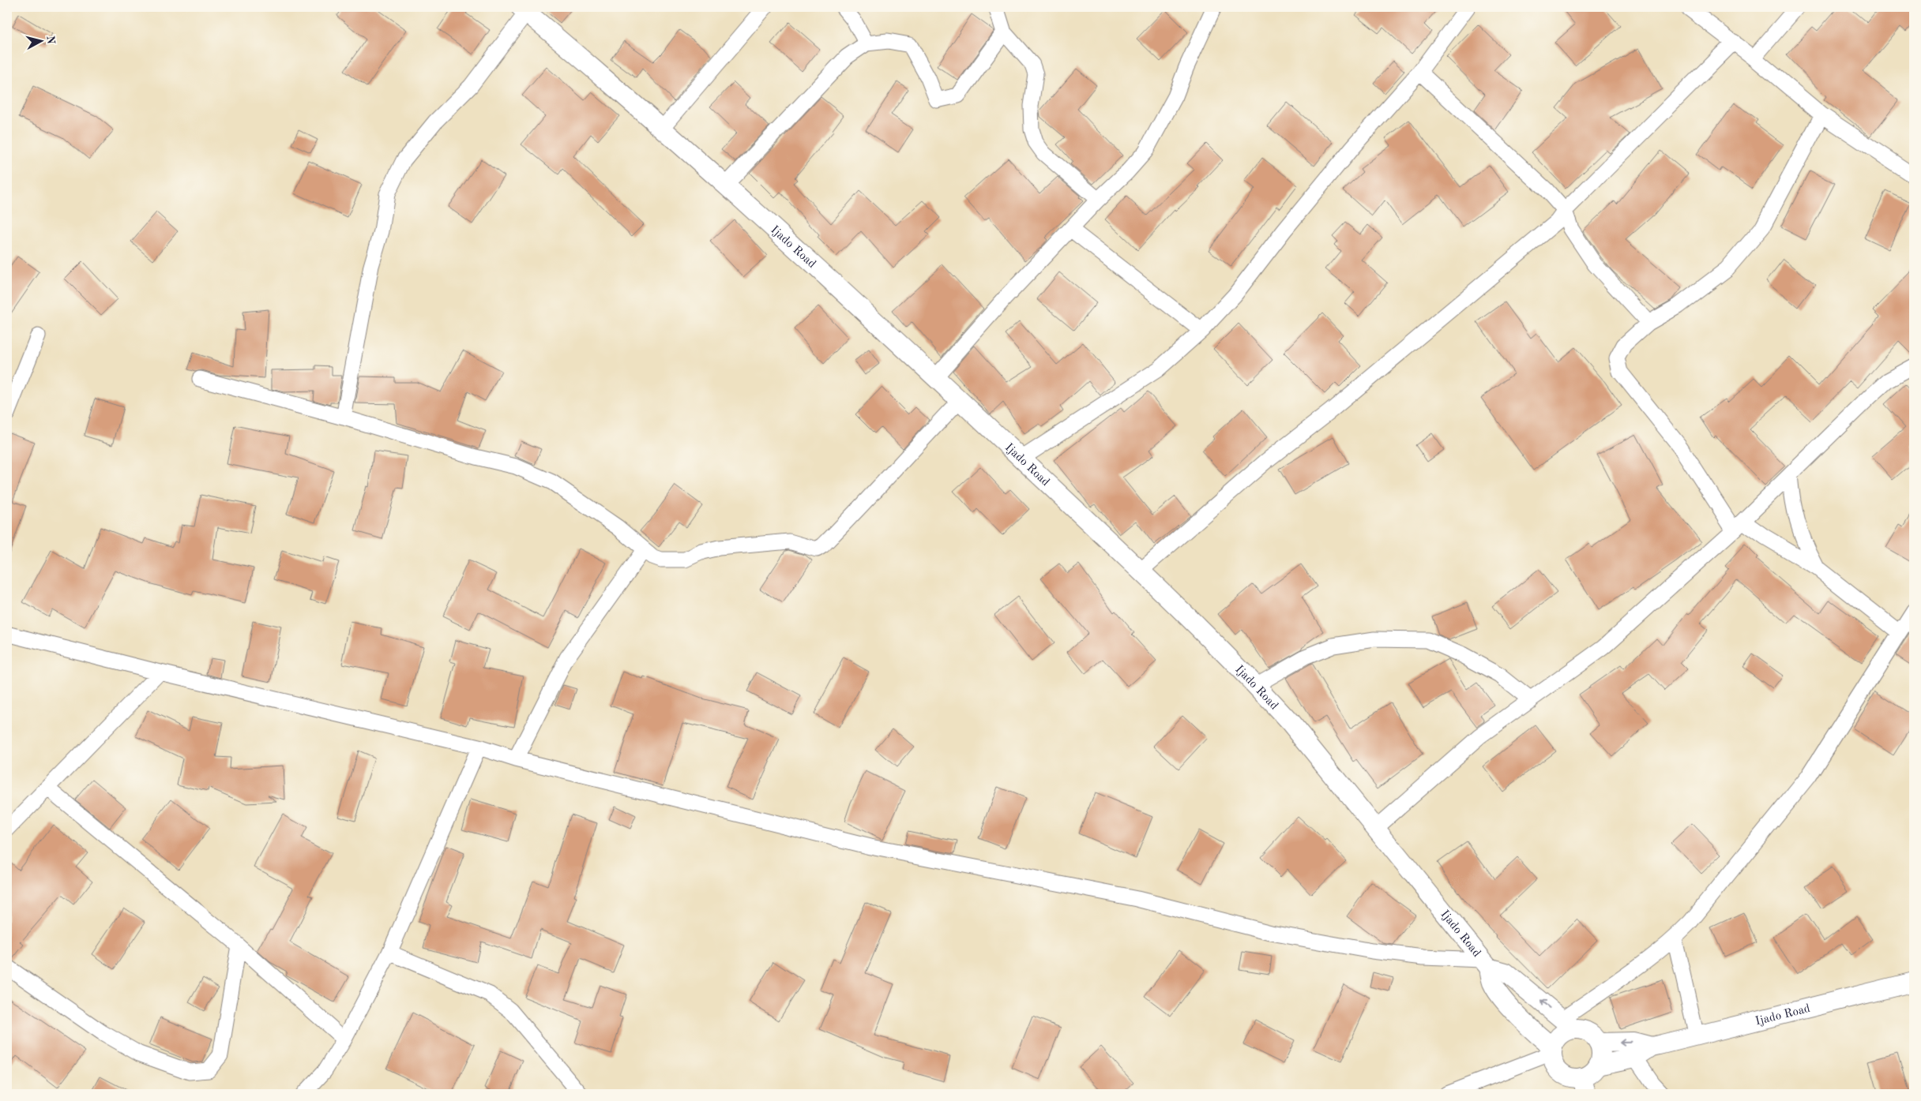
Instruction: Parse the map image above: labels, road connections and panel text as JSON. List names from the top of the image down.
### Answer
{
  "streets": {
    "street": ["Ijado Road"]
  },
  "north": "right"
}
